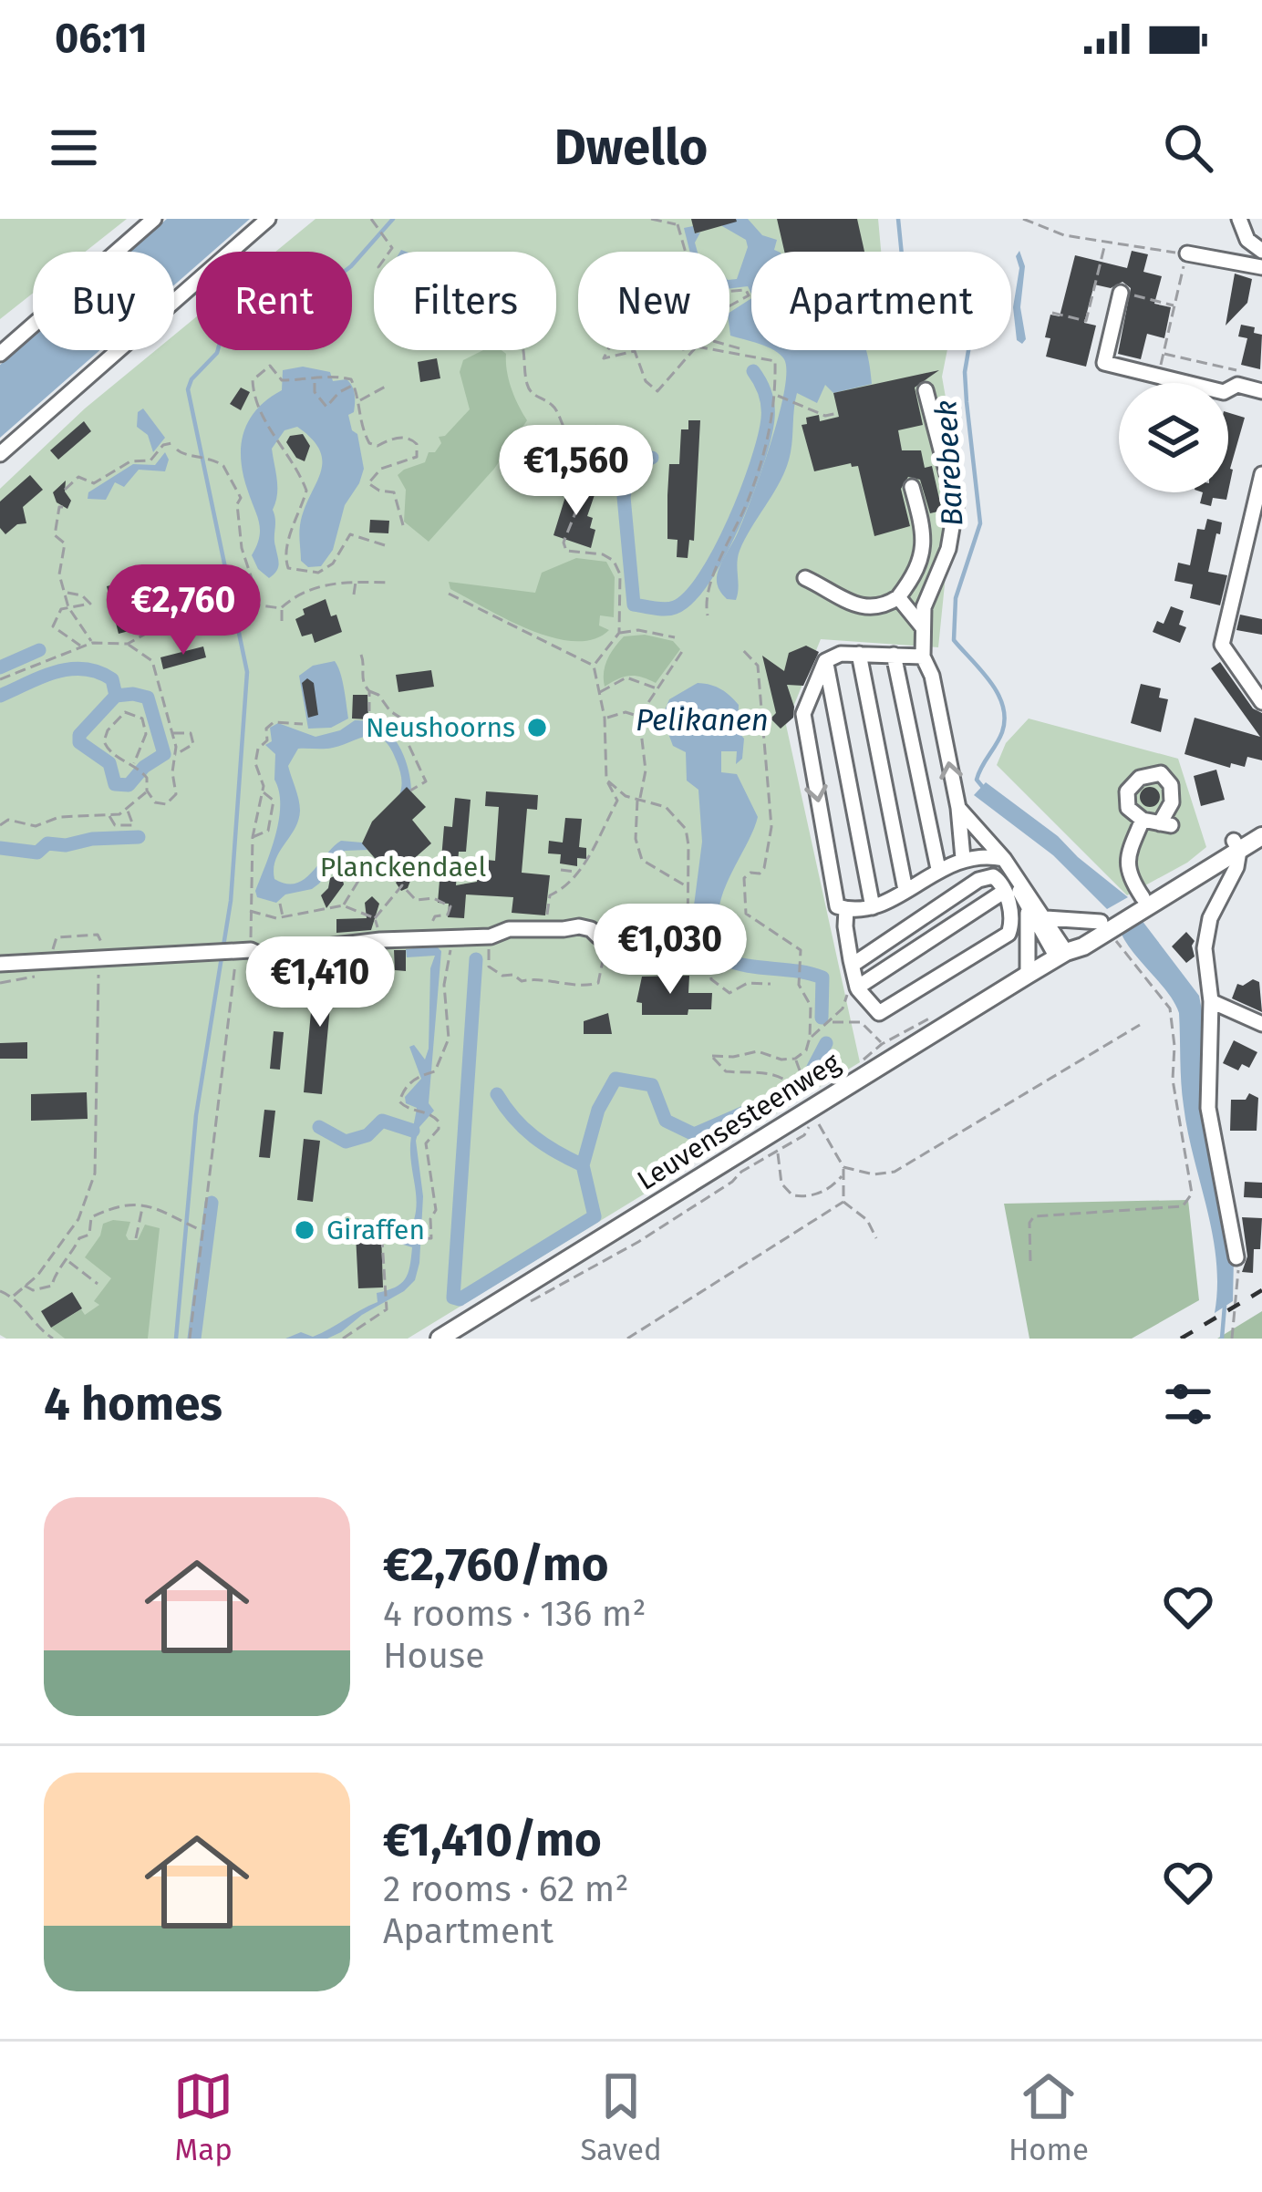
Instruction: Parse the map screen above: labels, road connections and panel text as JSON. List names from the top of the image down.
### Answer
{
  "streets": {
    "main road": ["Leuvensesteenweg"]
  },
  "water": ["Barebeek", "Pelikanen"],
  "parks": ["Planckendael"],
  "places": ["Neushoorns", "Giraffen"],
  "page": {
    "status": "06:11",
    "header": "Dwello",
    "chip": [
      "Buy",
      "Rent",
      "Filters",
      "New",
      "Apartment"
    ],
    "price": [
      "€1,560",
      "€2,760",
      "€1,030",
      "€1,410"
    ],
    "heading": "4 homes",
    "list": [
      {
        "name": "€2,760/mo",
        "note": "4 rooms · 136 m² · House"
      },
      {
        "name": "€1,410/mo",
        "note": "2 rooms · 62 m² · Apartment"
      }
    ],
    "tabs": ["Map", "Saved", "Home"]
  }
}
